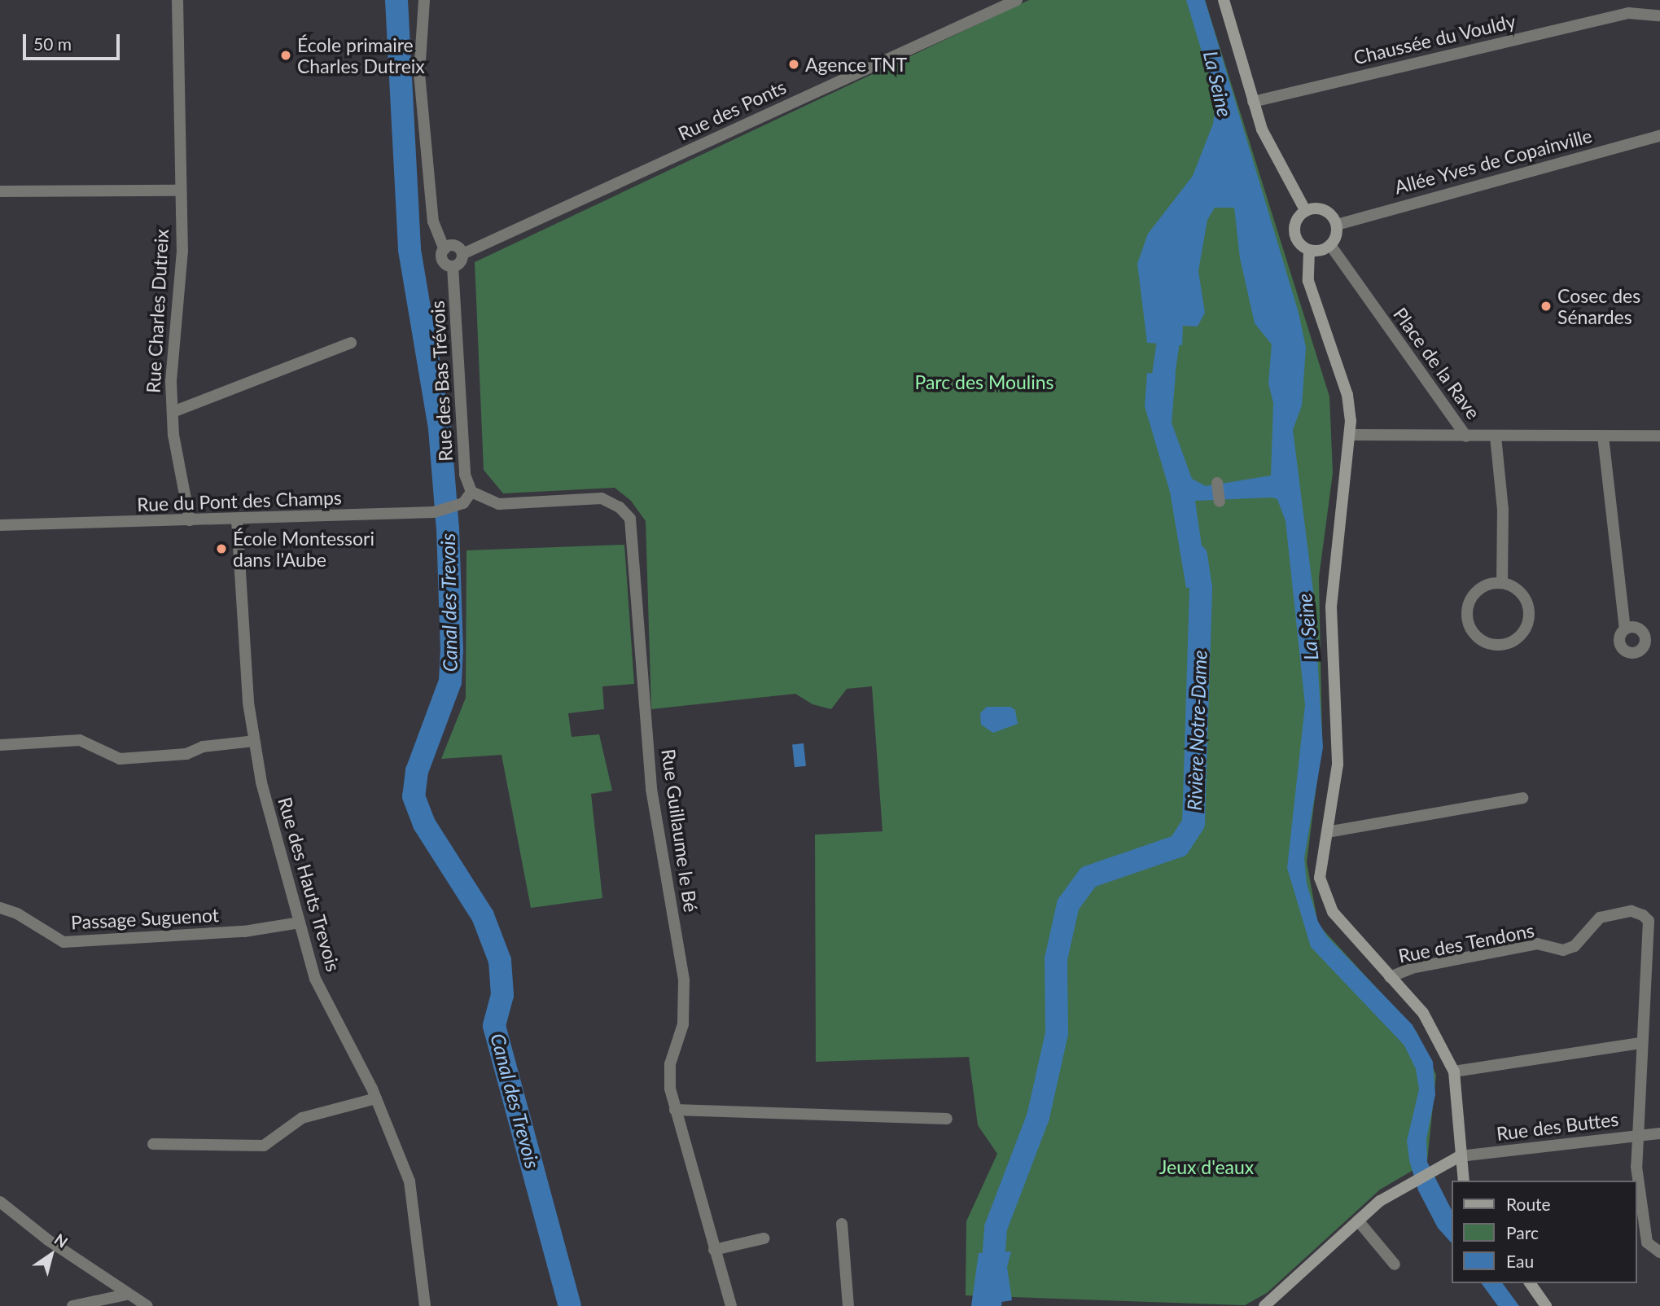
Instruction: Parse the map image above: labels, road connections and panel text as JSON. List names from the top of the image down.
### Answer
{
  "streets": {
    "street": [
      "Chaussée du Vouldy",
      "Rue des Ponts",
      "Allée Yves de Copainville",
      "Rue Charles Dutreix",
      "Place de la Rave",
      "Rue des Bas Trévois",
      "Rue du Pont des Champs",
      "Rue Guillaume le Bé",
      "Rue des Hauts Trevois",
      "Passage Suguenot",
      "Rue des Tendons",
      "Rue des Buttes"
    ]
  },
  "crossings": [
    ["Rue des Ponts", "Rue des Bas Trévois"],
    ["Allée Yves de Copainville", "Place de la Rave"],
    ["Rue Charles Dutreix", "Rue du Pont des Champs"],
    ["Rue des Bas Trévois", "Rue du Pont des Champs"],
    ["Rue des Bas Trévois", "Rue Guillaume le Bé"],
    ["Rue du Pont des Champs", "Rue Guillaume le Bé"],
    ["Rue du Pont des Champs", "Rue des Hauts Trevois"],
    ["Rue des Hauts Trevois", "Passage Suguenot"]
  ],
  "water": ["La Seine", "Canal des Trevois", "Rivière Notre-Dame"],
  "parks": ["Parc des Moulins", "Jeux d'eaux"],
  "places": [
    "École primaire Charles Dutreix",
    "Agence TNT",
    "Cosec des Sénardes",
    "École Montessori dans l'Aube"
  ],
  "legend": ["Route", "Parc", "Eau"],
  "scale_bar": "50 m",
  "north": "top right"
}
